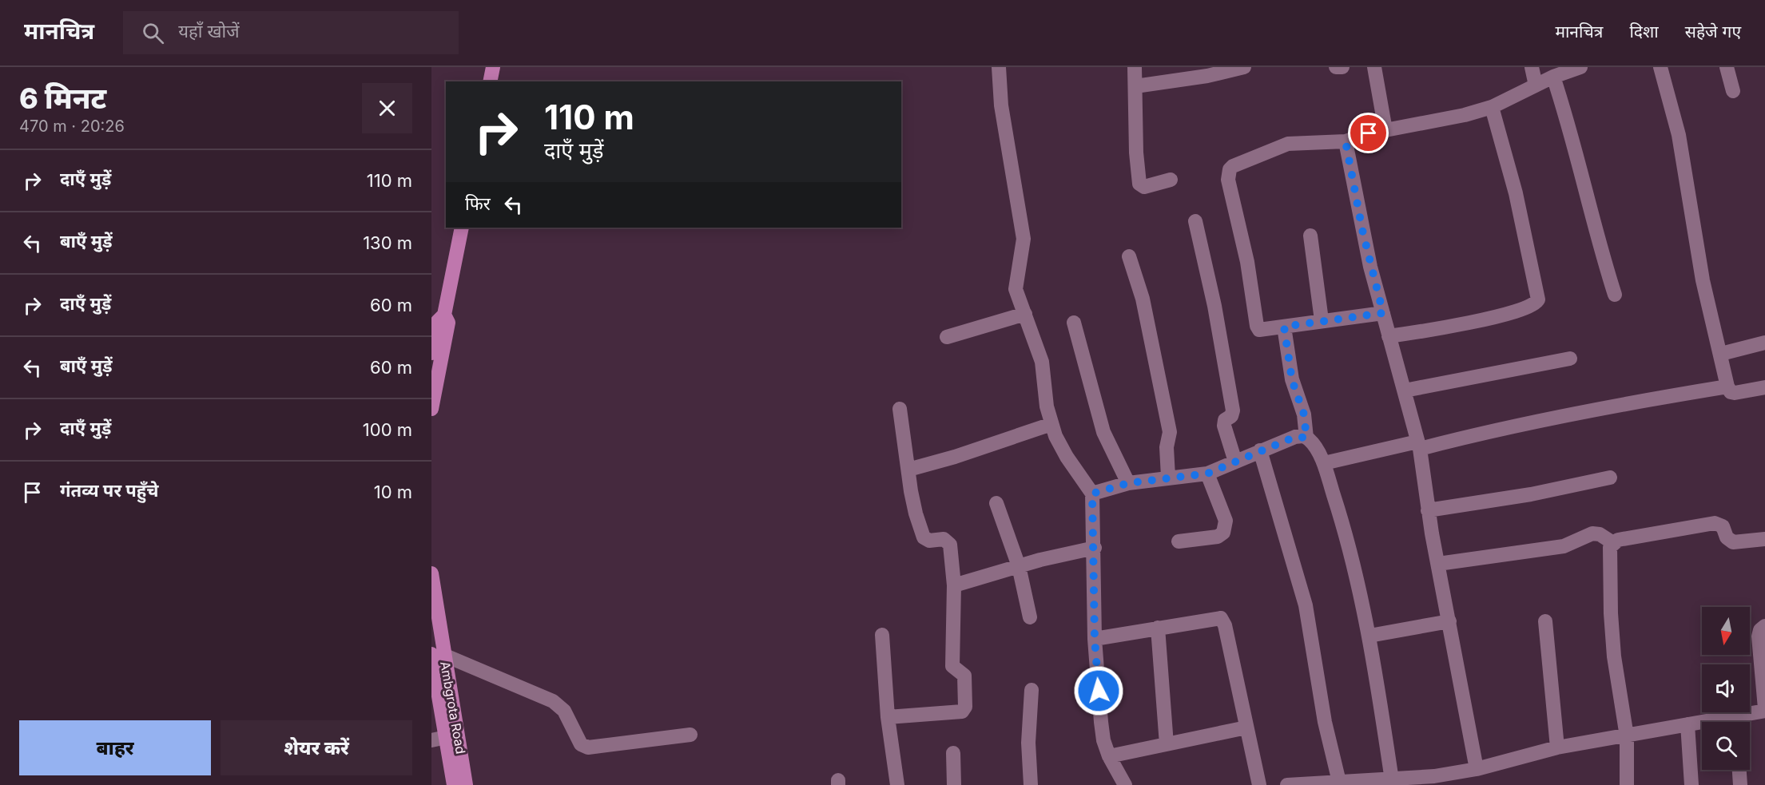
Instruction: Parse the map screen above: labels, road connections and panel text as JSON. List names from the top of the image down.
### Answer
{
  "streets": {
    "main road": ["Ambgrota Road"]
  },
  "north": "bottom",
  "page": {
    "header": "मानचित्र",
    "search": "यहाँ खोजें",
    "nav": ["मानचित्र", "दिशा", "सहेजे गए"],
    "heading": ["6 मिनट", "470 m · 20:26"],
    "turn": ["110 m", "दाएँ मुड़ें"],
    "list": [
      {
        "name": "दाएँ मुड़ें",
        "value": "110 m"
      },
      {
        "name": "बाएँ मुड़ें",
        "value": "130 m"
      },
      {
        "name": "दाएँ मुड़ें",
        "value": "60 m"
      },
      {
        "name": "बाएँ मुड़ें",
        "value": "60 m"
      },
      {
        "name": "दाएँ मुड़ें",
        "value": "100 m"
      },
      {
        "name": "गंतव्य पर पहुँचे",
        "value": "10 m"
      }
    ],
    "then": "फिर",
    "buttons": ["बाहर", "शेयर करें"]
  }
}
